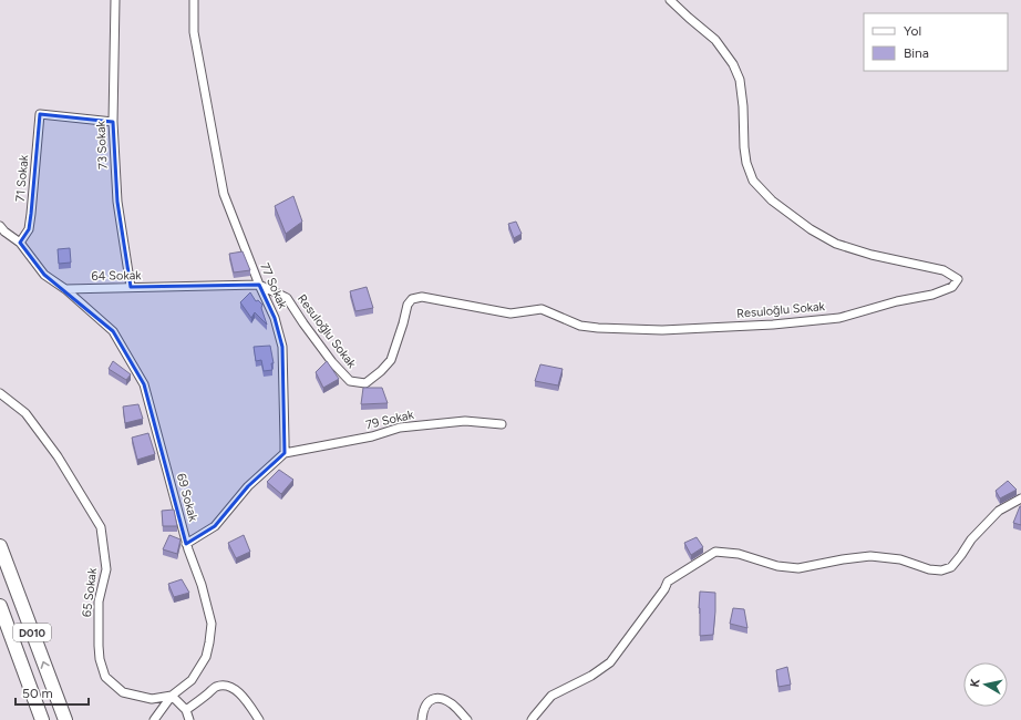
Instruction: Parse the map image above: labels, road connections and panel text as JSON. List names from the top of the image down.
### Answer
{
  "streets": {
    "highway": ["D010"],
    "street": [
      "73 Sokak",
      "71 Sokak",
      "64 Sokak",
      "77 Sokak",
      "Resuloğlu Sokak",
      "79 Sokak",
      "69 Sokak",
      "65 Sokak"
    ]
  },
  "crossings": [
    ["73 Sokak", "71 Sokak"],
    ["73 Sokak", "64 Sokak"],
    ["64 Sokak", "77 Sokak"],
    ["64 Sokak", "Resuloğlu Sokak"],
    ["64 Sokak", "69 Sokak"],
    ["77 Sokak", "Resuloğlu Sokak"],
    ["77 Sokak", "79 Sokak"],
    ["69 Sokak", "65 Sokak"]
  ],
  "legend": ["Yol", "Bina"],
  "scale_bar": "50 m",
  "north": "left"
}
